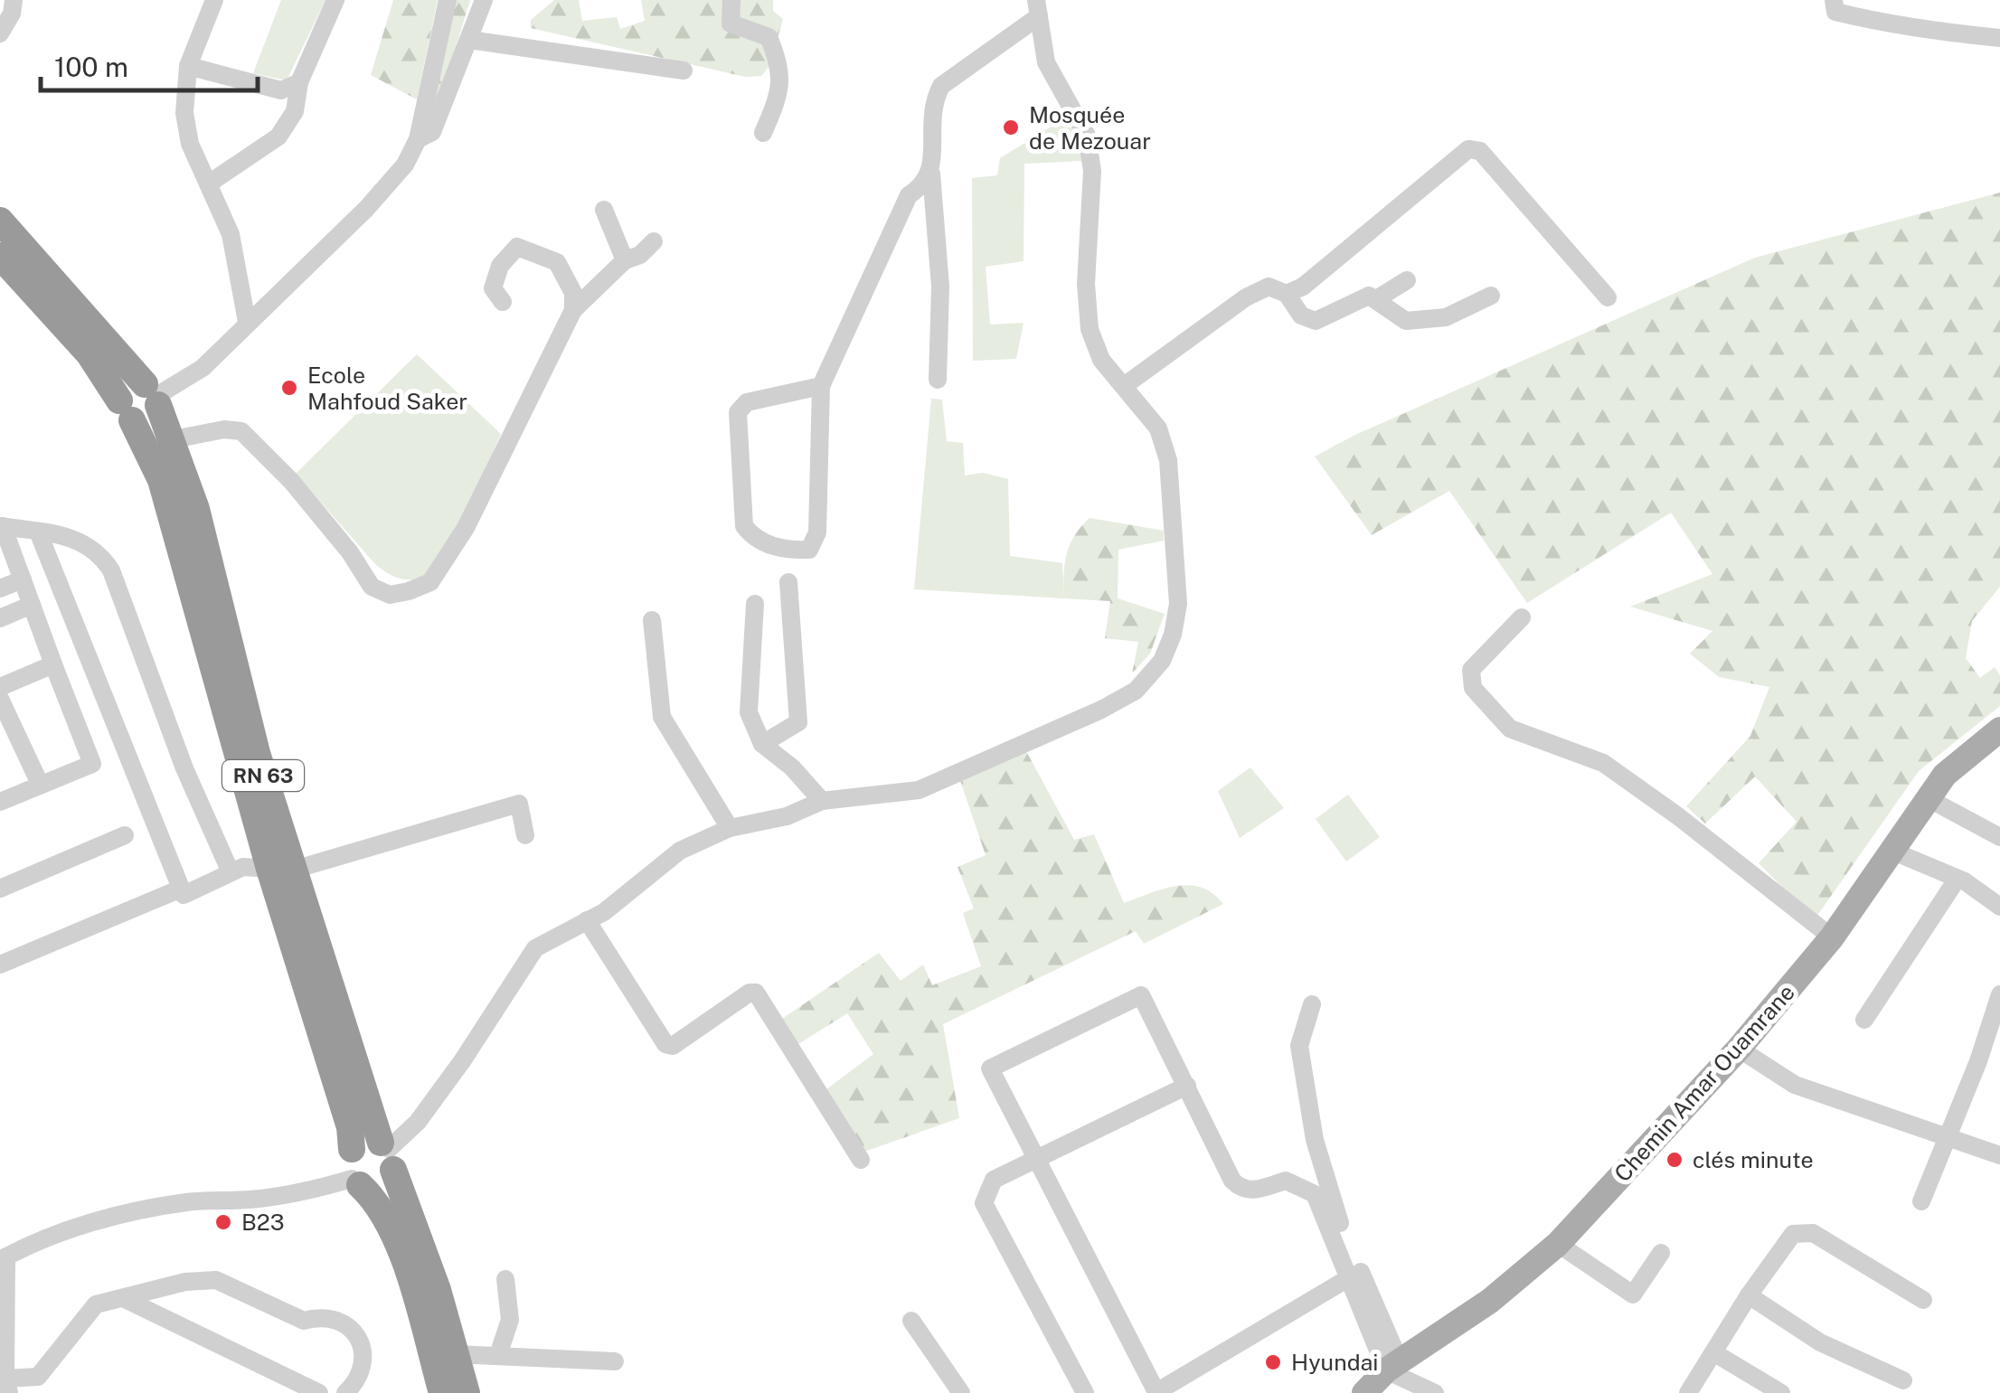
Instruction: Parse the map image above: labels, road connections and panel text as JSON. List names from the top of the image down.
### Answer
{
  "streets": {
    "highway": ["RN 63"],
    "main road": ["Chemin Amar Ouamrane"]
  },
  "places": [
    "Mosquée de Mezouar",
    "Ecole Mahfoud Saker",
    "clés minute",
    "B23",
    "Hyundai"
  ],
  "scale_bar": "100 m"
}
